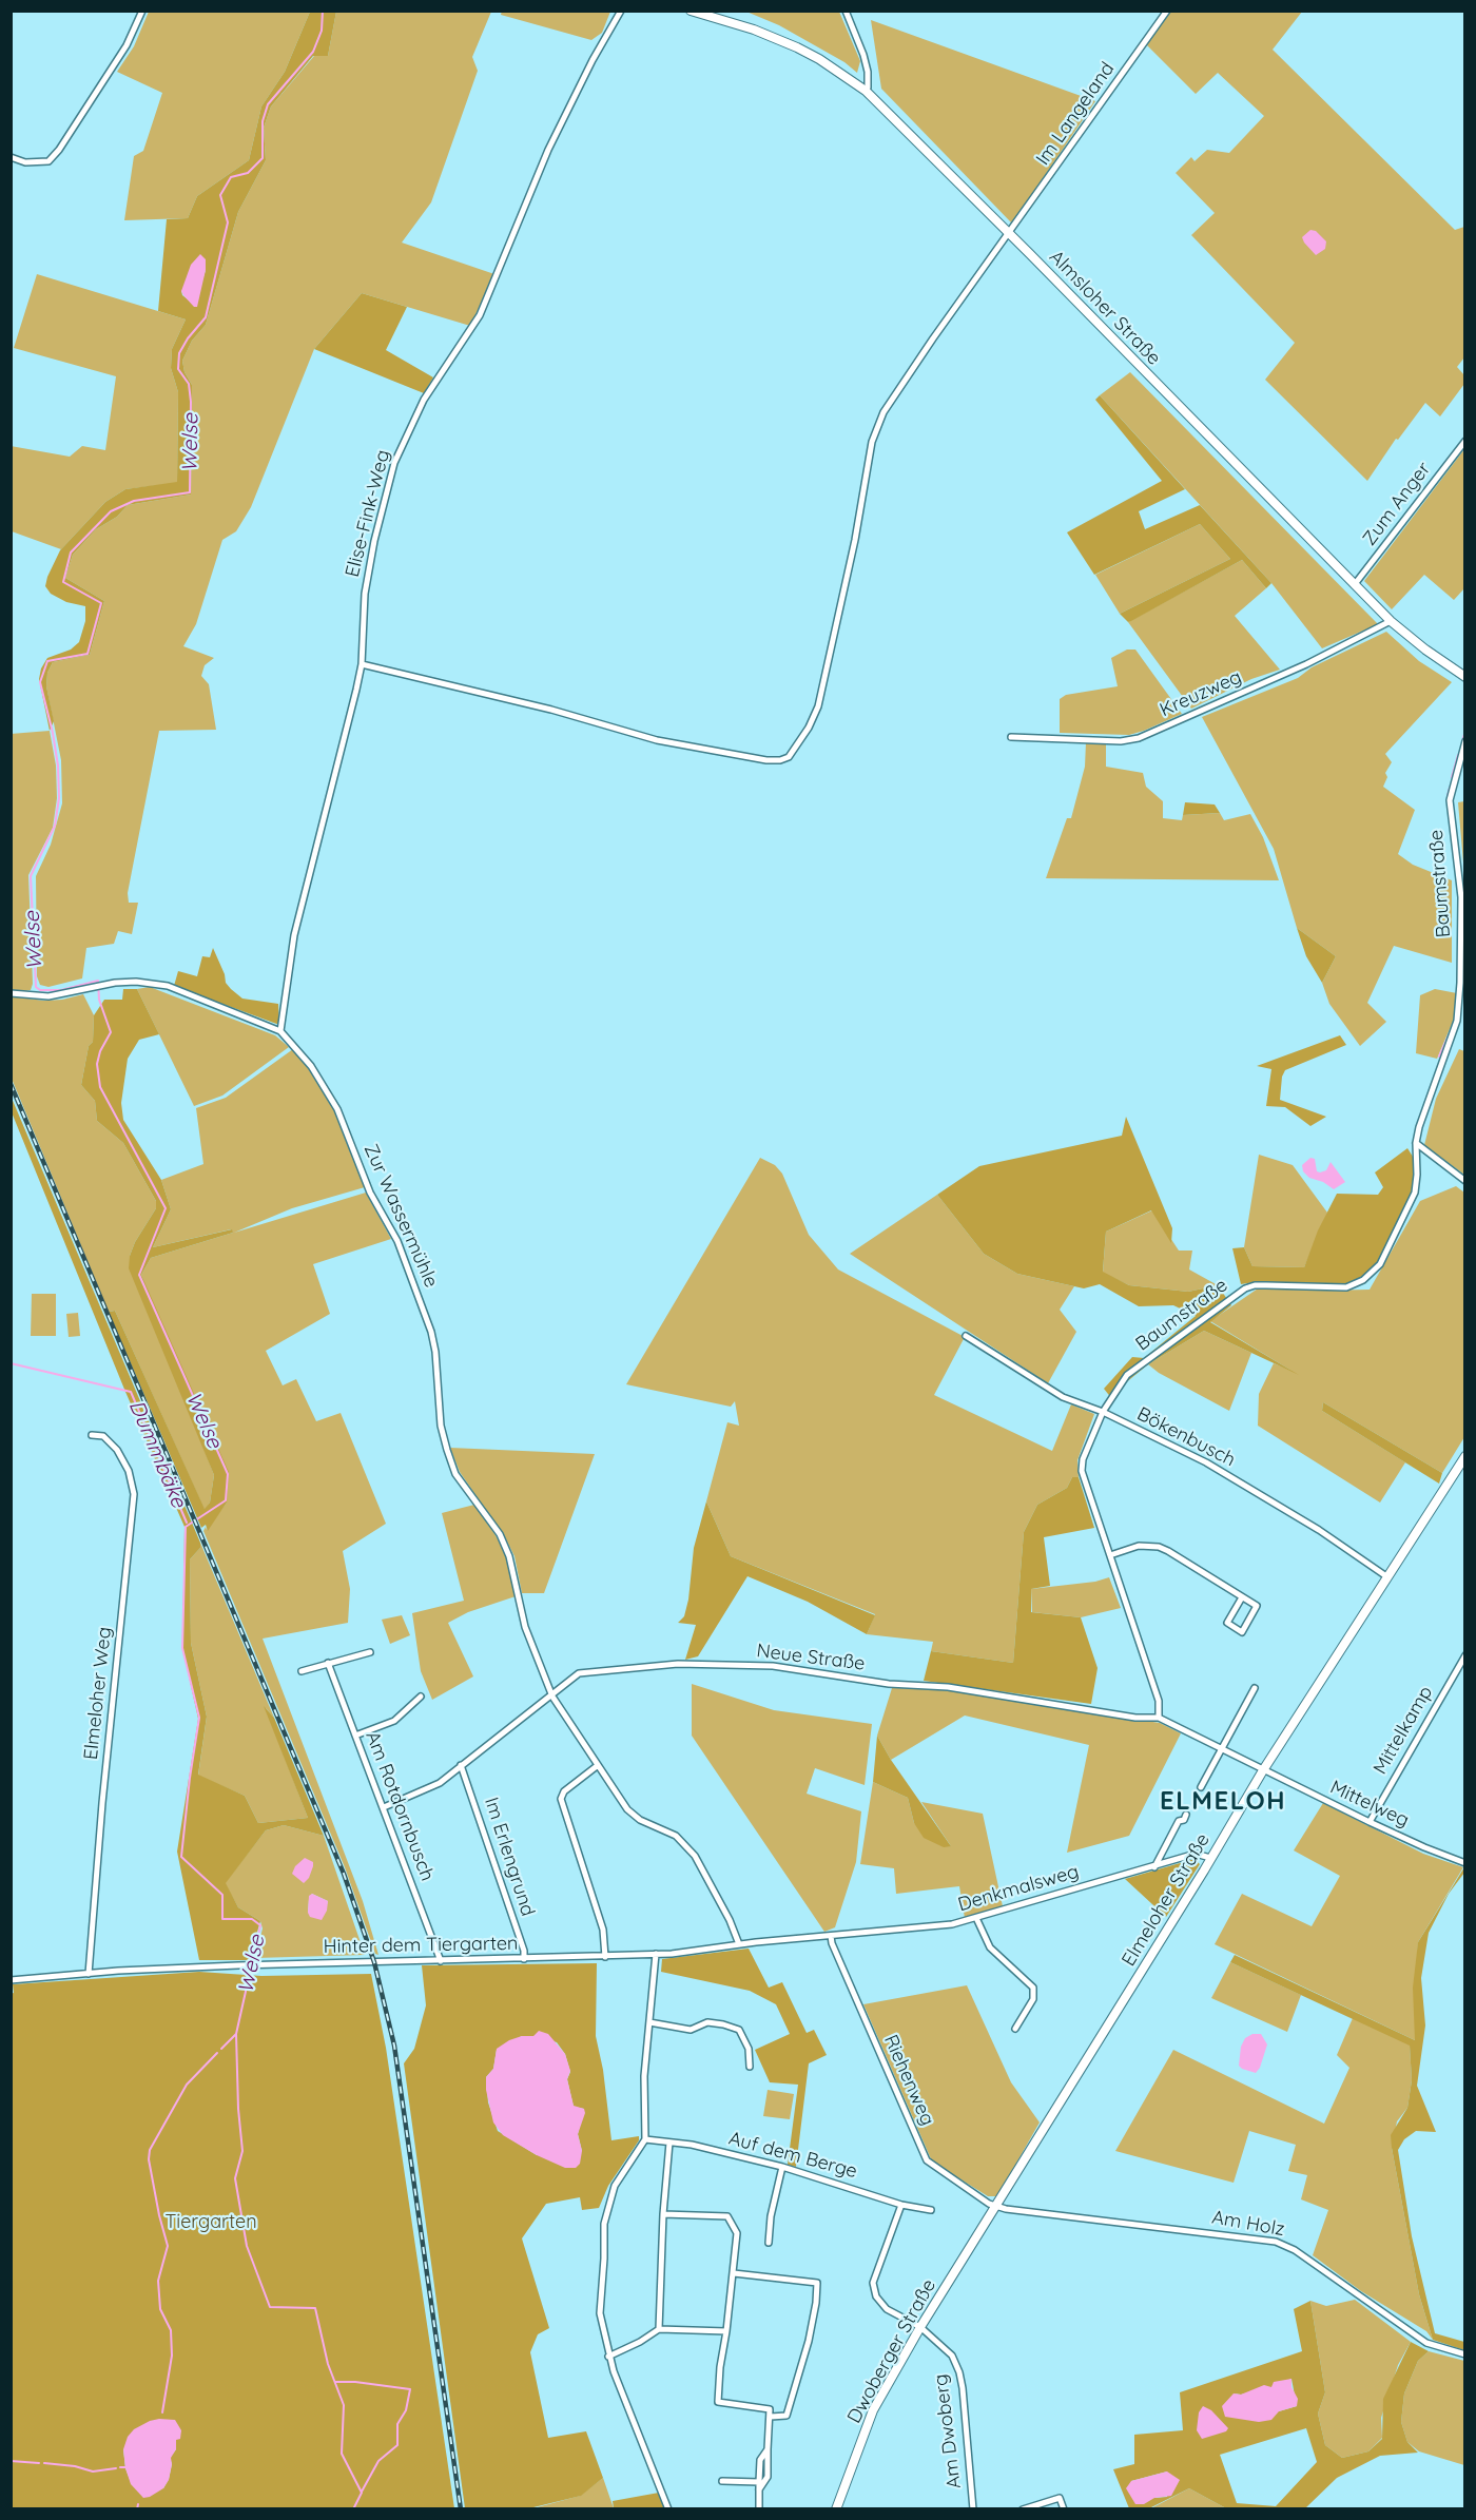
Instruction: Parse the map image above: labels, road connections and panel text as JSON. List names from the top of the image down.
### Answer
{
  "streets": {
    "street": [
      "Im Langeland",
      "Almsloher Straße",
      "Zum Anger",
      "Elise-Fink-Weg",
      "Kreuzweg",
      "Baumstraße",
      "Zur Wassermühle",
      "Bökenbusch",
      "Neue Straße",
      "Elmeloher Weg",
      "Mittelkamp",
      "Mittelweg",
      "Am Rotdornbusch",
      "Im Erlengrund",
      "Denkmalsweg",
      "Elmeloher Straße",
      "Hinter dem Tiergarten",
      "Riehenweg",
      "Auf dem Berge",
      "Am Holz",
      "Dwoberger Straße",
      "Am Dwoberg"
    ]
  },
  "crossings": [
    ["Im Langeland", "Almsloher Straße"],
    ["Im Langeland", "Elise-Fink-Weg"],
    ["Almsloher Straße", "Zum Anger"],
    ["Almsloher Straße", "Kreuzweg"],
    ["Elise-Fink-Weg", "Zur Wassermühle"],
    ["Baumstraße", "Bökenbusch"],
    ["Baumstraße", "Neue Straße"],
    ["Zur Wassermühle", "Neue Straße"],
    ["Zur Wassermühle", "Hinter dem Tiergarten"],
    ["Bökenbusch", "Elmeloher Straße"],
    ["Neue Straße", "Mittelweg"],
    ["Neue Straße", "Am Rotdornbusch"],
    ["Neue Straße", "Im Erlengrund"],
    ["Neue Straße", "Elmeloher Straße"],
    ["Elmeloher Weg", "Hinter dem Tiergarten"],
    ["Mittelkamp", "Mittelweg"],
    ["Mittelweg", "Elmeloher Straße"],
    ["Am Rotdornbusch", "Hinter dem Tiergarten"],
    ["Im Erlengrund", "Hinter dem Tiergarten"],
    ["Denkmalsweg", "Elmeloher Straße"],
    ["Denkmalsweg", "Hinter dem Tiergarten"],
    ["Denkmalsweg", "Riehenweg"],
    ["Elmeloher Straße", "Riehenweg"],
    ["Elmeloher Straße", "Am Holz"],
    ["Elmeloher Straße", "Dwoberger Straße"],
    ["Hinter dem Tiergarten", "Riehenweg"],
    ["Riehenweg", "Am Holz"],
    ["Auf dem Berge", "Am Dwoberg"],
    ["Dwoberger Straße", "Am Dwoberg"]
  ],
  "districts": ["ELMELOH"],
  "water": ["Welse", "Dummbäke"],
  "parks": ["Tiergarten"]
}
